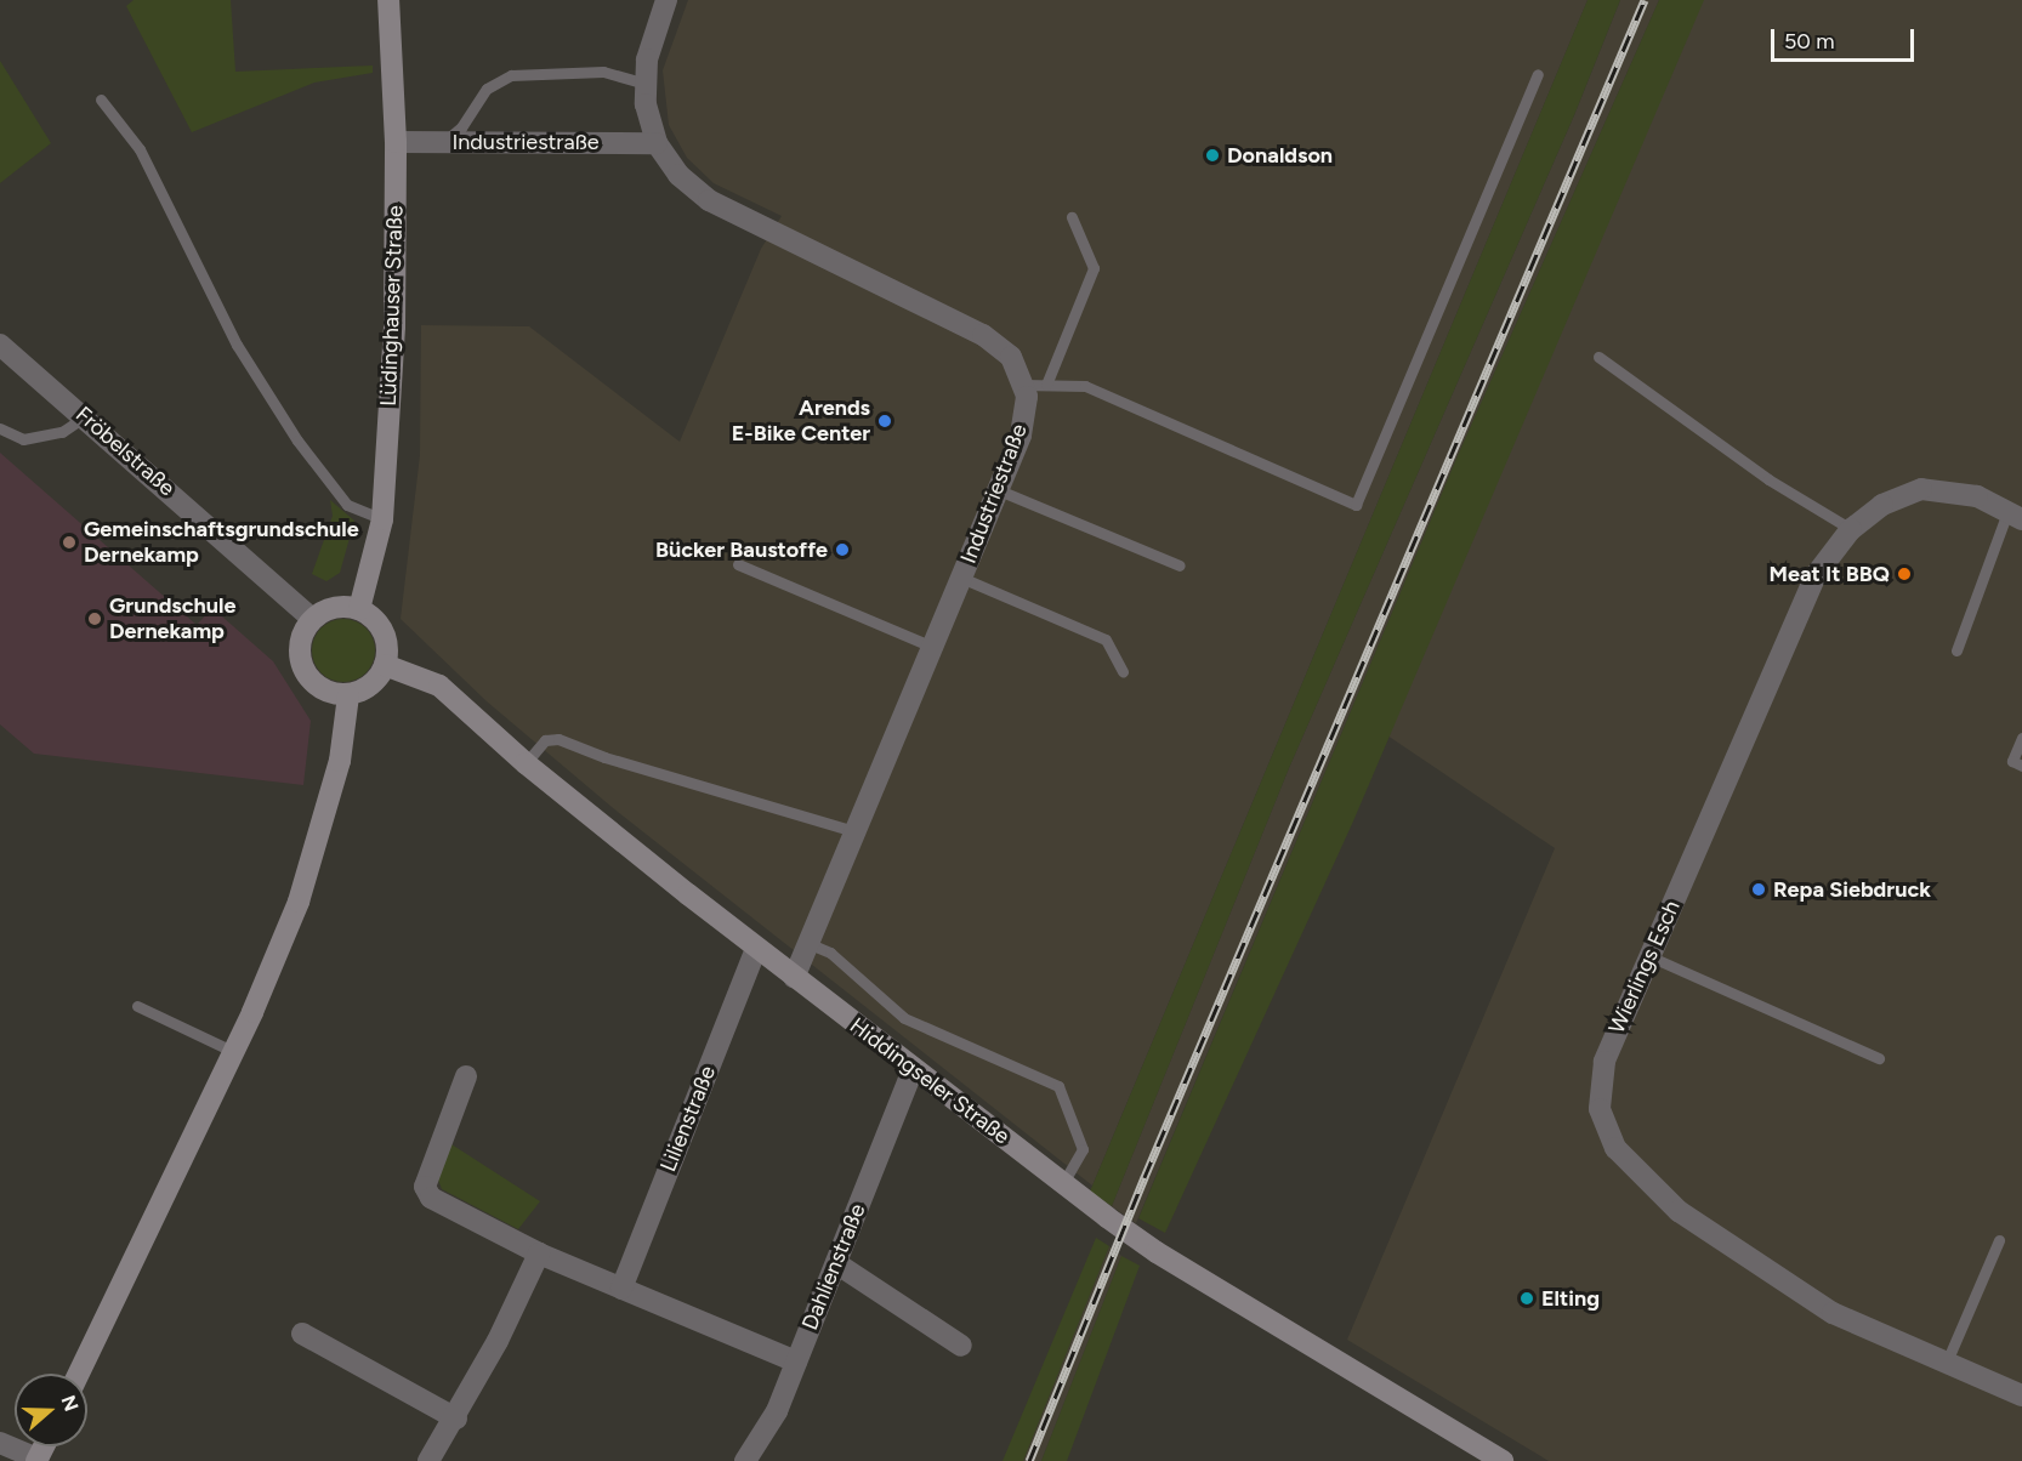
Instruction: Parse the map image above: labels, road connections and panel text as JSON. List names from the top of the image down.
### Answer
{
  "streets": {
    "street": [
      "Industriestraße",
      "Lüdinghauser Straße",
      "Fröbelstraße",
      "Wierlings Esch",
      "Hiddingseler Straße",
      "Lilienstraße",
      "Dahlienstraße"
    ]
  },
  "crossings": [
    ["Industriestraße", "Lüdinghauser Straße"],
    ["Industriestraße", "Hiddingseler Straße"],
    ["Lüdinghauser Straße", "Fröbelstraße"],
    ["Lüdinghauser Straße", "Hiddingseler Straße"],
    ["Fröbelstraße", "Hiddingseler Straße"],
    ["Hiddingseler Straße", "Lilienstraße"],
    ["Hiddingseler Straße", "Dahlienstraße"]
  ],
  "places": [
    "Donaldson",
    "Arends E-Bike Center",
    "Gemeinschaftsgrundschule Dernekamp",
    "Bücker Baustoffe",
    "Meat It BBQ",
    "Grundschule Dernekamp",
    "Repa Siebdruck",
    "Elting"
  ],
  "scale_bar": "50 m",
  "north": "right"
}
